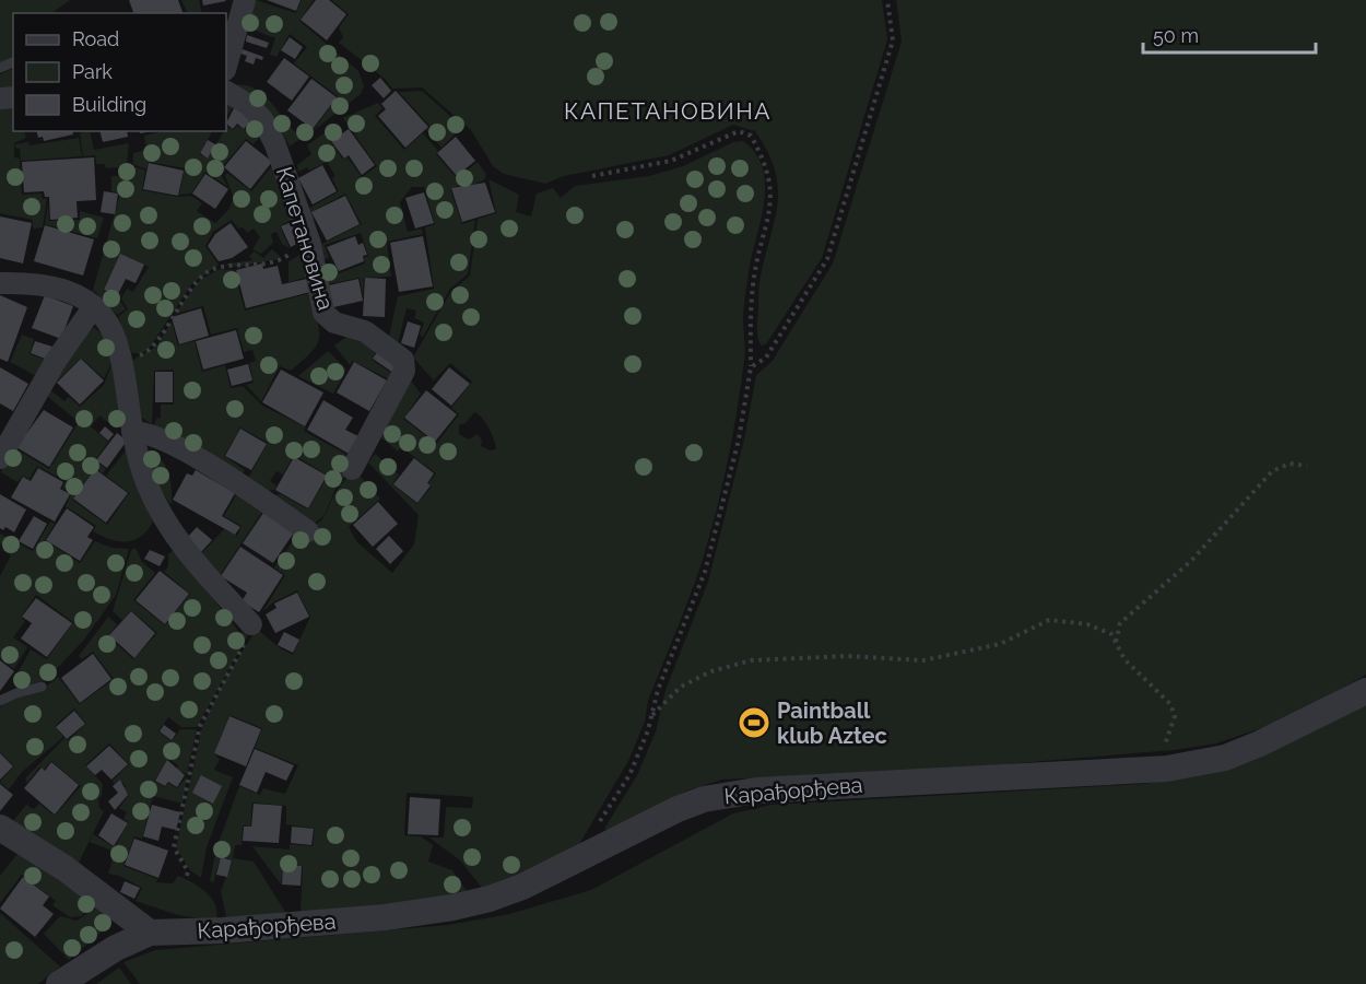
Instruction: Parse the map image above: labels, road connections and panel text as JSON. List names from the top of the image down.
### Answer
{
  "streets": {
    "street": ["Капетановина", "Карађорђева"]
  },
  "districts": ["КАПЕТАНОВИНА"],
  "places": {
    "sports": ["Paintball klub Aztec"]
  },
  "legend": ["Road", "Park", "Building"],
  "scale_bar": "50 m"
}
